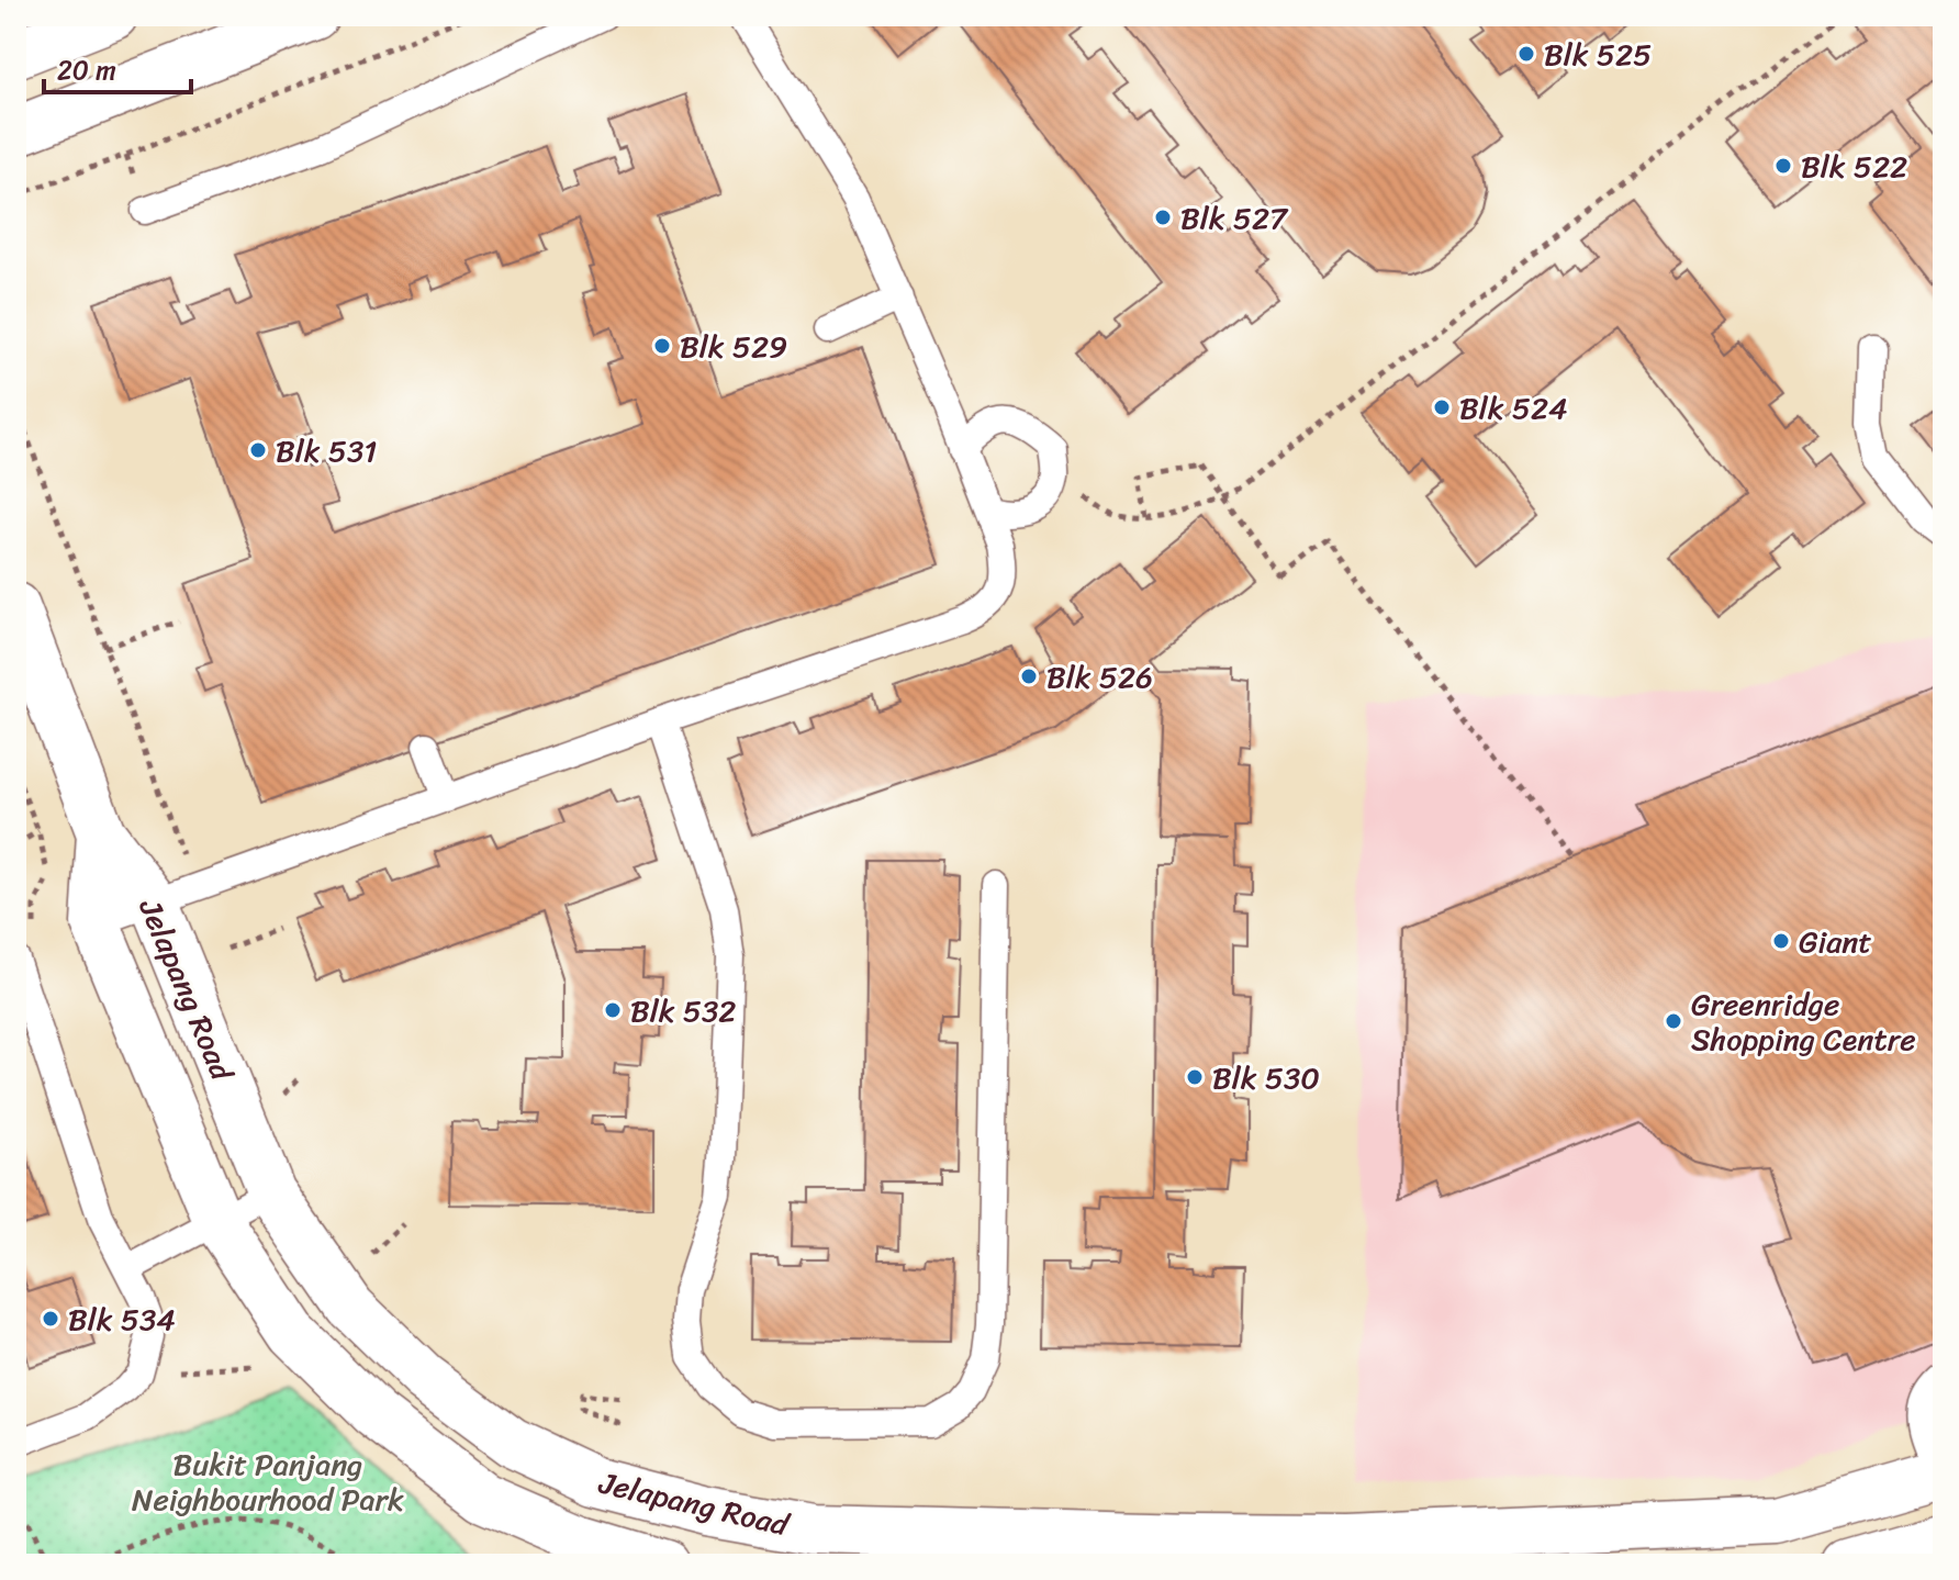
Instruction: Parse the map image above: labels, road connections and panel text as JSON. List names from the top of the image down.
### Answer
{
  "streets": {
    "street": ["Jelapang Road"]
  },
  "parks": ["Bukit Panjang Neighbourhood Park"],
  "places": [
    "Blk 525",
    "Blk 522",
    "Blk 527",
    "Blk 529",
    "Blk 524",
    "Blk 531",
    "Blk 526",
    "Giant",
    "Blk 532",
    "Greenridge Shopping Centre",
    "Blk 530",
    "Blk 534"
  ],
  "scale_bar": "20 m"
}
